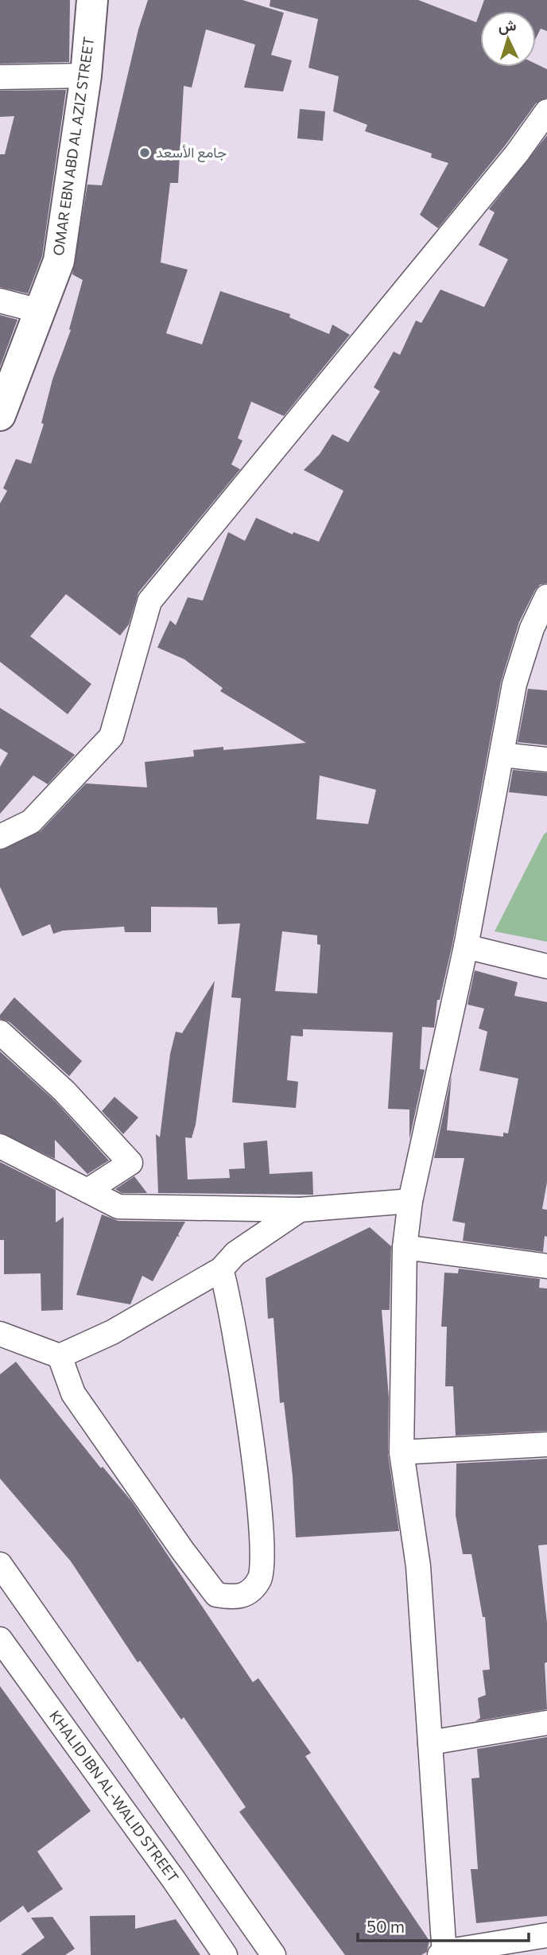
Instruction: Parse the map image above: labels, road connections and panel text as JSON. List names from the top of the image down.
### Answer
{
  "streets": {
    "street": ["OMAR EBN ABD AL AZIZ STREET", "KHALID IBN AL-WALID STREET"]
  },
  "places": ["جامع الأسعد"],
  "scale_bar": "50 m",
  "north": "top"
}
